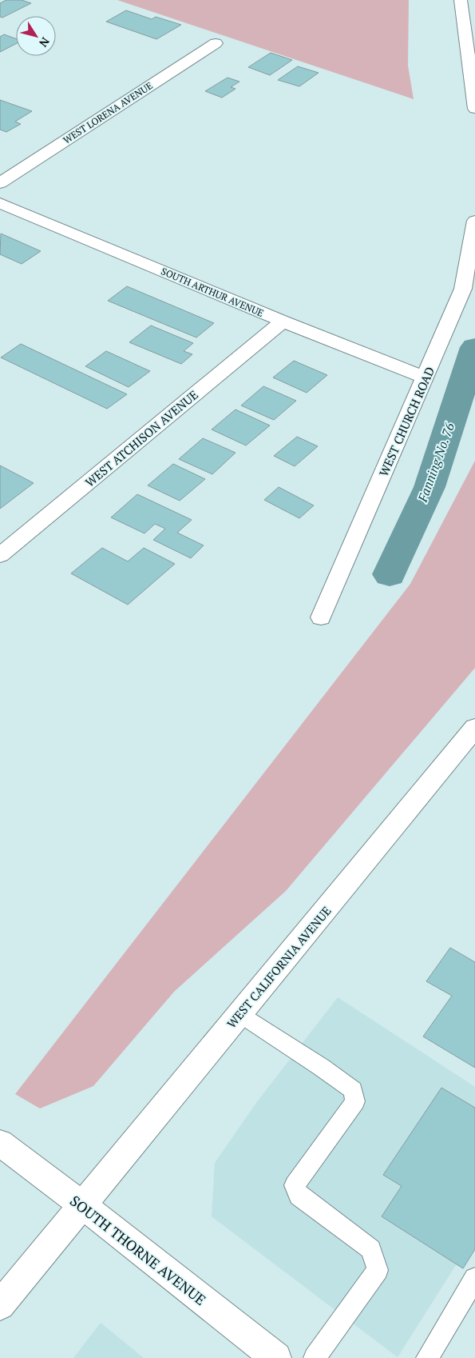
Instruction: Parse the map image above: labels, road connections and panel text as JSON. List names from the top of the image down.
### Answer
{
  "streets": {
    "street": [
      "WEST LORENA AVENUE",
      "SOUTH ARTHUR AVENUE",
      "WEST CHURCH ROAD",
      "WEST ATCHISON AVENUE",
      "WEST CALIFORNIA AVENUE",
      "SOUTH THORNE AVENUE"
    ]
  },
  "crossings": [
    ["SOUTH ARTHUR AVENUE", "WEST CHURCH ROAD"],
    ["SOUTH ARTHUR AVENUE", "WEST ATCHISON AVENUE"],
    ["WEST CALIFORNIA AVENUE", "SOUTH THORNE AVENUE"]
  ],
  "water": ["Fanning No. 76"],
  "north": "bottom right"
}
